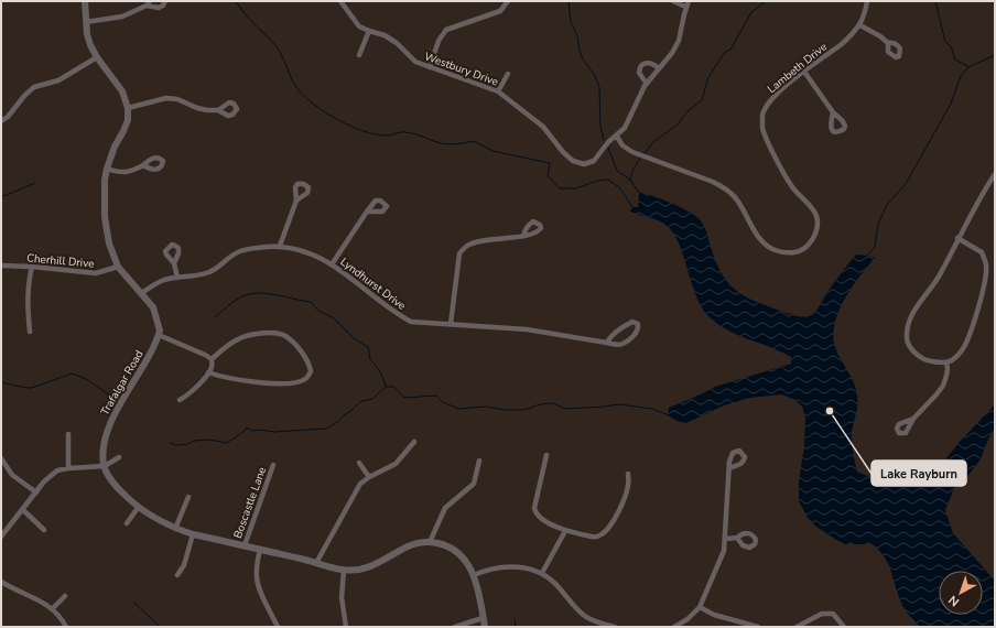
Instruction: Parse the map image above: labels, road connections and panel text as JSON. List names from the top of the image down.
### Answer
{
  "streets": {
    "street": [
      "Lambeth Drive",
      "Westbury Drive",
      "Cherhill Drive",
      "Lyndhurst Drive",
      "Trafalgar Road",
      "Boscastle Lane"
    ]
  },
  "crossings": [
    ["Lambeth Drive", "Westbury Drive"]
  ],
  "places": ["Lake Rayburn"],
  "north": "bottom left"
}
